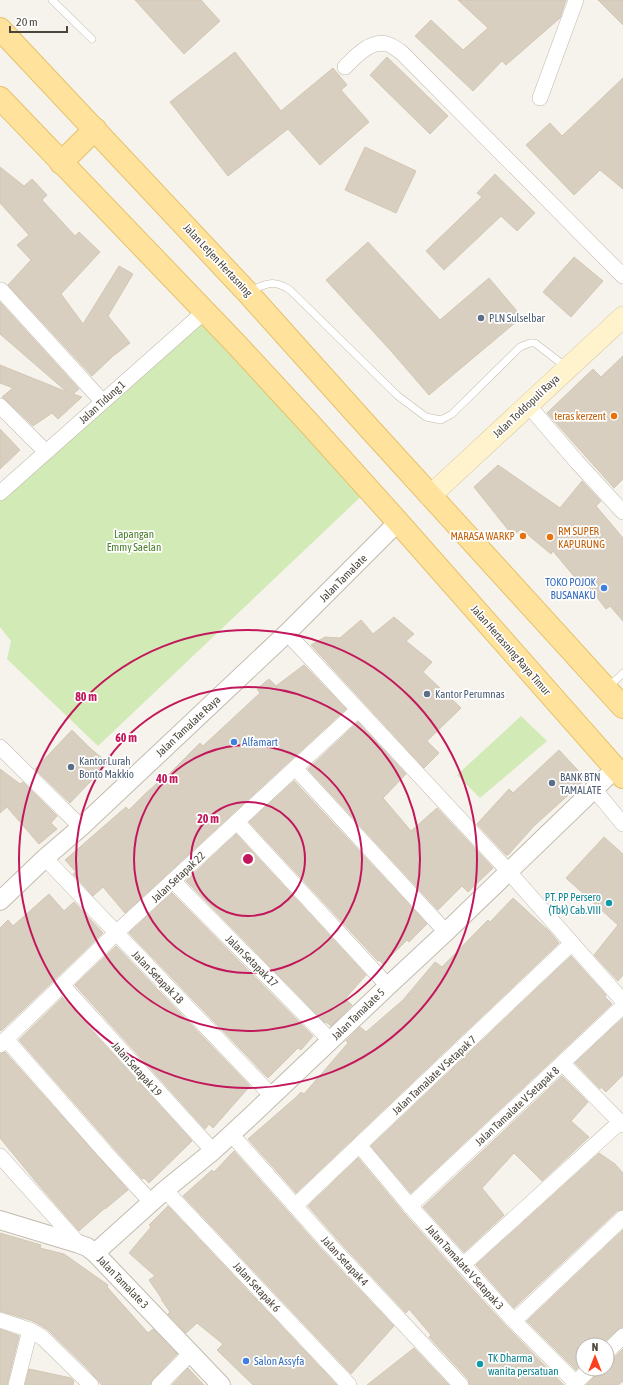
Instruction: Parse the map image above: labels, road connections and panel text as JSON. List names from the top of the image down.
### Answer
{
  "streets": {
    "main road": ["Jalan Letjen Hertasning", "Jalan Toddopuli Raya", "Jalan Hertasning Raya Timur"],
    "street": [
      "Jalan Tidung 1",
      "Jalan Tamalate",
      "Jalan Tamalate Raya",
      "Jalan Setapak 22",
      "Jalan Setapak 17",
      "Jalan Setapak 18",
      "Jalan Tamalate 5",
      "Jalan Setapak 19",
      "Jalan Tamalate V Setapak 7",
      "Jalan Tamalate V Setapak 8",
      "Jalan Setapak 4",
      "Jalan Tamalate V Setapak 3",
      "Jalan Tamalate 3",
      "Jalan Setapak 6"
    ]
  },
  "crossings": [
    ["Jalan Letjen Hertasning", "Jalan Toddopuli Raya"],
    ["Jalan Tamalate", "Jalan Hertasning Raya Timur"],
    ["Jalan Tamalate", "Jalan Tamalate Raya"],
    ["Jalan Hertasning Raya Timur", "Jalan Tamalate 5"],
    ["Jalan Tamalate Raya", "Jalan Setapak 18"],
    ["Jalan Setapak 22", "Jalan Setapak 17"],
    ["Jalan Setapak 22", "Jalan Setapak 18"],
    ["Jalan Setapak 22", "Jalan Setapak 19"],
    ["Jalan Setapak 17", "Jalan Tamalate 5"],
    ["Jalan Setapak 18", "Jalan Tamalate 5"],
    ["Jalan Tamalate 5", "Jalan Setapak 19"],
    ["Jalan Tamalate 5", "Jalan Setapak 4"],
    ["Jalan Tamalate 5", "Jalan Tamalate 3"],
    ["Jalan Tamalate 5", "Jalan Setapak 6"],
    ["Jalan Tamalate V Setapak 7", "Jalan Setapak 4"],
    ["Jalan Tamalate V Setapak 7", "Jalan Tamalate V Setapak 3"],
    ["Jalan Tamalate V Setapak 8", "Jalan Tamalate V Setapak 3"]
  ],
  "parks": ["Lapangan Emmy Saelan"],
  "places": [
    "PLN Sulselbar",
    "teras kerzent",
    "MARASA WARKP",
    "RM SUPER KAPURUNG",
    "TOKO POJOK BUSANAKU",
    "Kantor Perumnas",
    "Alfamart",
    "Kantor Lurah Bonto Makkio",
    "BANK BTN TAMALATE",
    "PT. PP Persero (Tbk) Cab.VIII",
    "Salon Assyfa",
    "TK Dharma wanita persatuan"
  ],
  "scale_bar": "20 m",
  "north": "top",
  "rings": [
    "80 m",
    "60 m",
    "40 m",
    "20 m"
  ]
}
